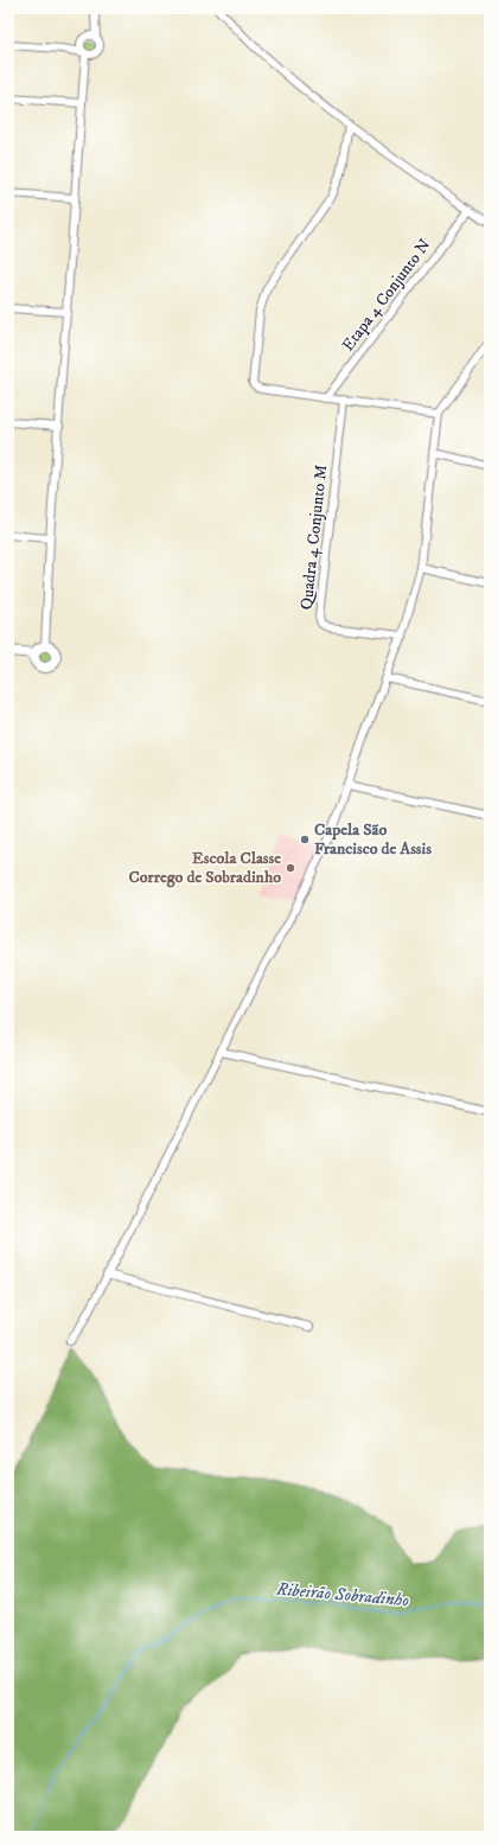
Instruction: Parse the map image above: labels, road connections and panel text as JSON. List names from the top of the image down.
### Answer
{
  "streets": {
    "street": ["Etapa 4 Conjunto N", "Quadra 4 Conjunto M"]
  },
  "water": ["Ribeirão Sobradinho"],
  "places": ["Capela São Francisco de Assis", "Escola Classe Corrego de Sobradinho"]
}
